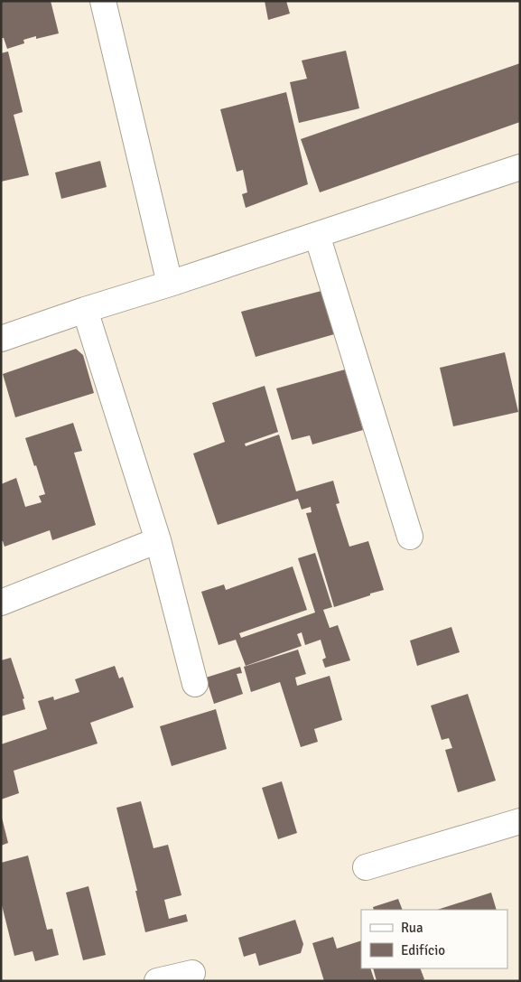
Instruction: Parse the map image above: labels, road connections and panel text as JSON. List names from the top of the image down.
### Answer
{
  "legend": ["Rua", "Edifício"]
}
